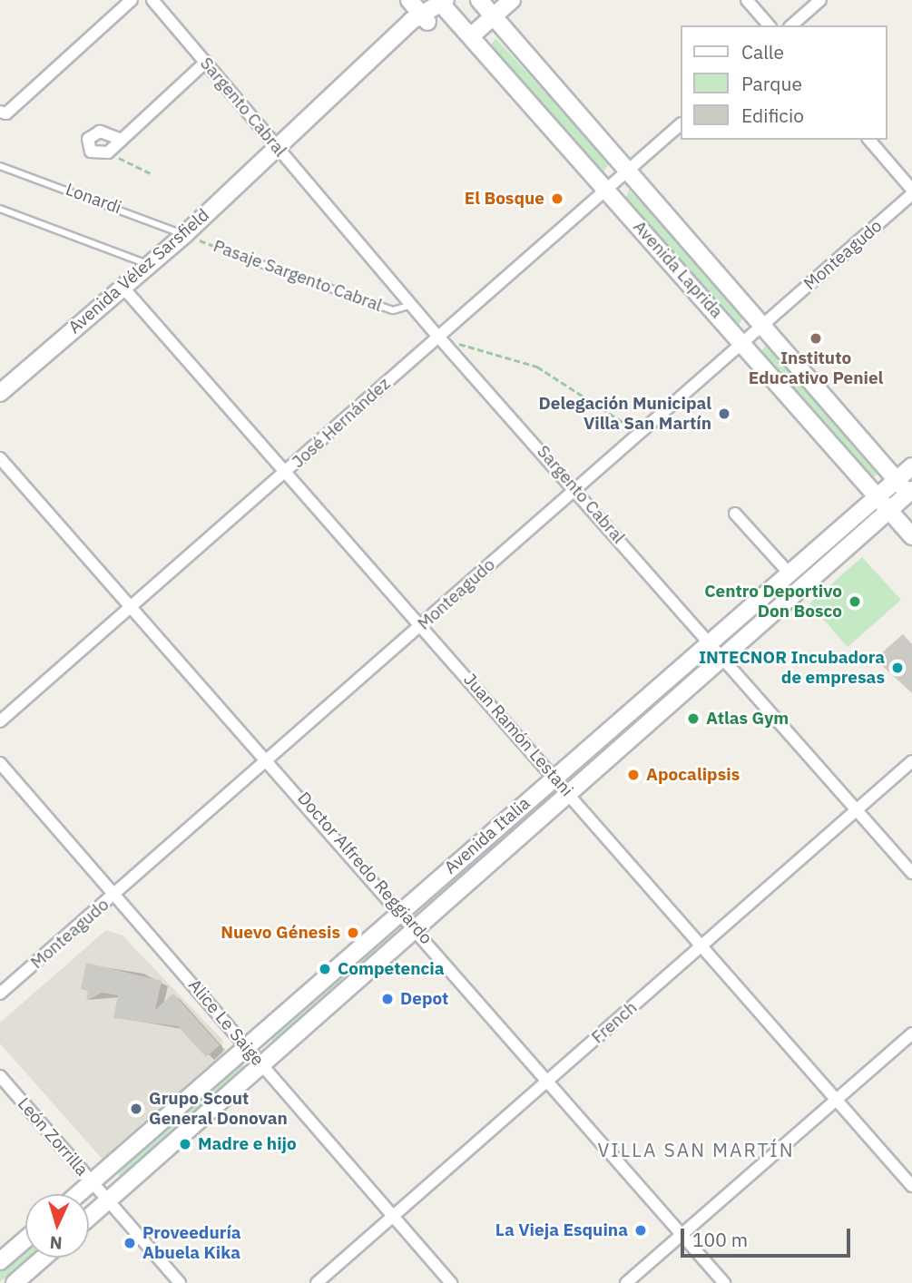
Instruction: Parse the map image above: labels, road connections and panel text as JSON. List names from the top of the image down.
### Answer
{
  "streets": {
    "main road": ["Avenida Laprida", "Avenida Vélez Sarsfield", "Avenida Italia"],
    "street": [
      "Sargento Cabral",
      "Monteagudo",
      "José Hernández",
      "Juan Ramón Lestani",
      "Doctor Alfredo Reggiardo",
      "Alice Le Saige",
      "French",
      "León Zorrilla"
    ],
    "lane": ["Lonardi", "Pasaje Sargento Cabral"]
  },
  "crossings": [
    ["Sargento Cabral", "Monteagudo"],
    ["Sargento Cabral", "Avenida Vélez Sarsfield"],
    ["Sargento Cabral", "Pasaje Sargento Cabral"],
    ["Sargento Cabral", "José Hernández"],
    ["Sargento Cabral", "Avenida Italia"],
    ["Sargento Cabral", "French"],
    ["Lonardi", "Avenida Vélez Sarsfield"],
    ["Lonardi", "Pasaje Sargento Cabral"],
    ["Monteagudo", "Avenida Laprida"],
    ["Monteagudo", "Juan Ramón Lestani"],
    ["Monteagudo", "Doctor Alfredo Reggiardo"],
    ["Monteagudo", "Alice Le Saige"],
    ["Avenida Laprida", "Avenida Vélez Sarsfield"],
    ["Avenida Laprida", "José Hernández"],
    ["Avenida Laprida", "Avenida Italia"],
    ["Avenida Vélez Sarsfield", "Pasaje Sargento Cabral"],
    ["Avenida Vélez Sarsfield", "Juan Ramón Lestani"],
    ["José Hernández", "Juan Ramón Lestani"],
    ["José Hernández", "Doctor Alfredo Reggiardo"],
    ["Juan Ramón Lestani", "Avenida Italia"],
    ["Juan Ramón Lestani", "French"],
    ["Avenida Italia", "Doctor Alfredo Reggiardo"],
    ["Avenida Italia", "Alice Le Saige"],
    ["Avenida Italia", "León Zorrilla"],
    ["Doctor Alfredo Reggiardo", "French"],
    ["Alice Le Saige", "French"]
  ],
  "districts": ["VILLA SAN MARTÍN"],
  "places": [
    "El Bosque",
    "Instituto Educativo Peniel",
    "Delegación Municipal Villa San Martín",
    "Centro Deportivo Don Bosco",
    "INTECNOR Incubadora de empresas",
    "Atlas Gym",
    "Apocalipsis",
    "Nuevo Génesis",
    "Competencia",
    "Depot",
    "Grupo Scout General Donovan",
    "Madre e hijo",
    "La Vieja Esquina",
    "Proveeduría Abuela Kika"
  ],
  "legend": ["Calle", "Parque", "Edificio"],
  "scale_bar": "100 m",
  "north": "bottom"
}
